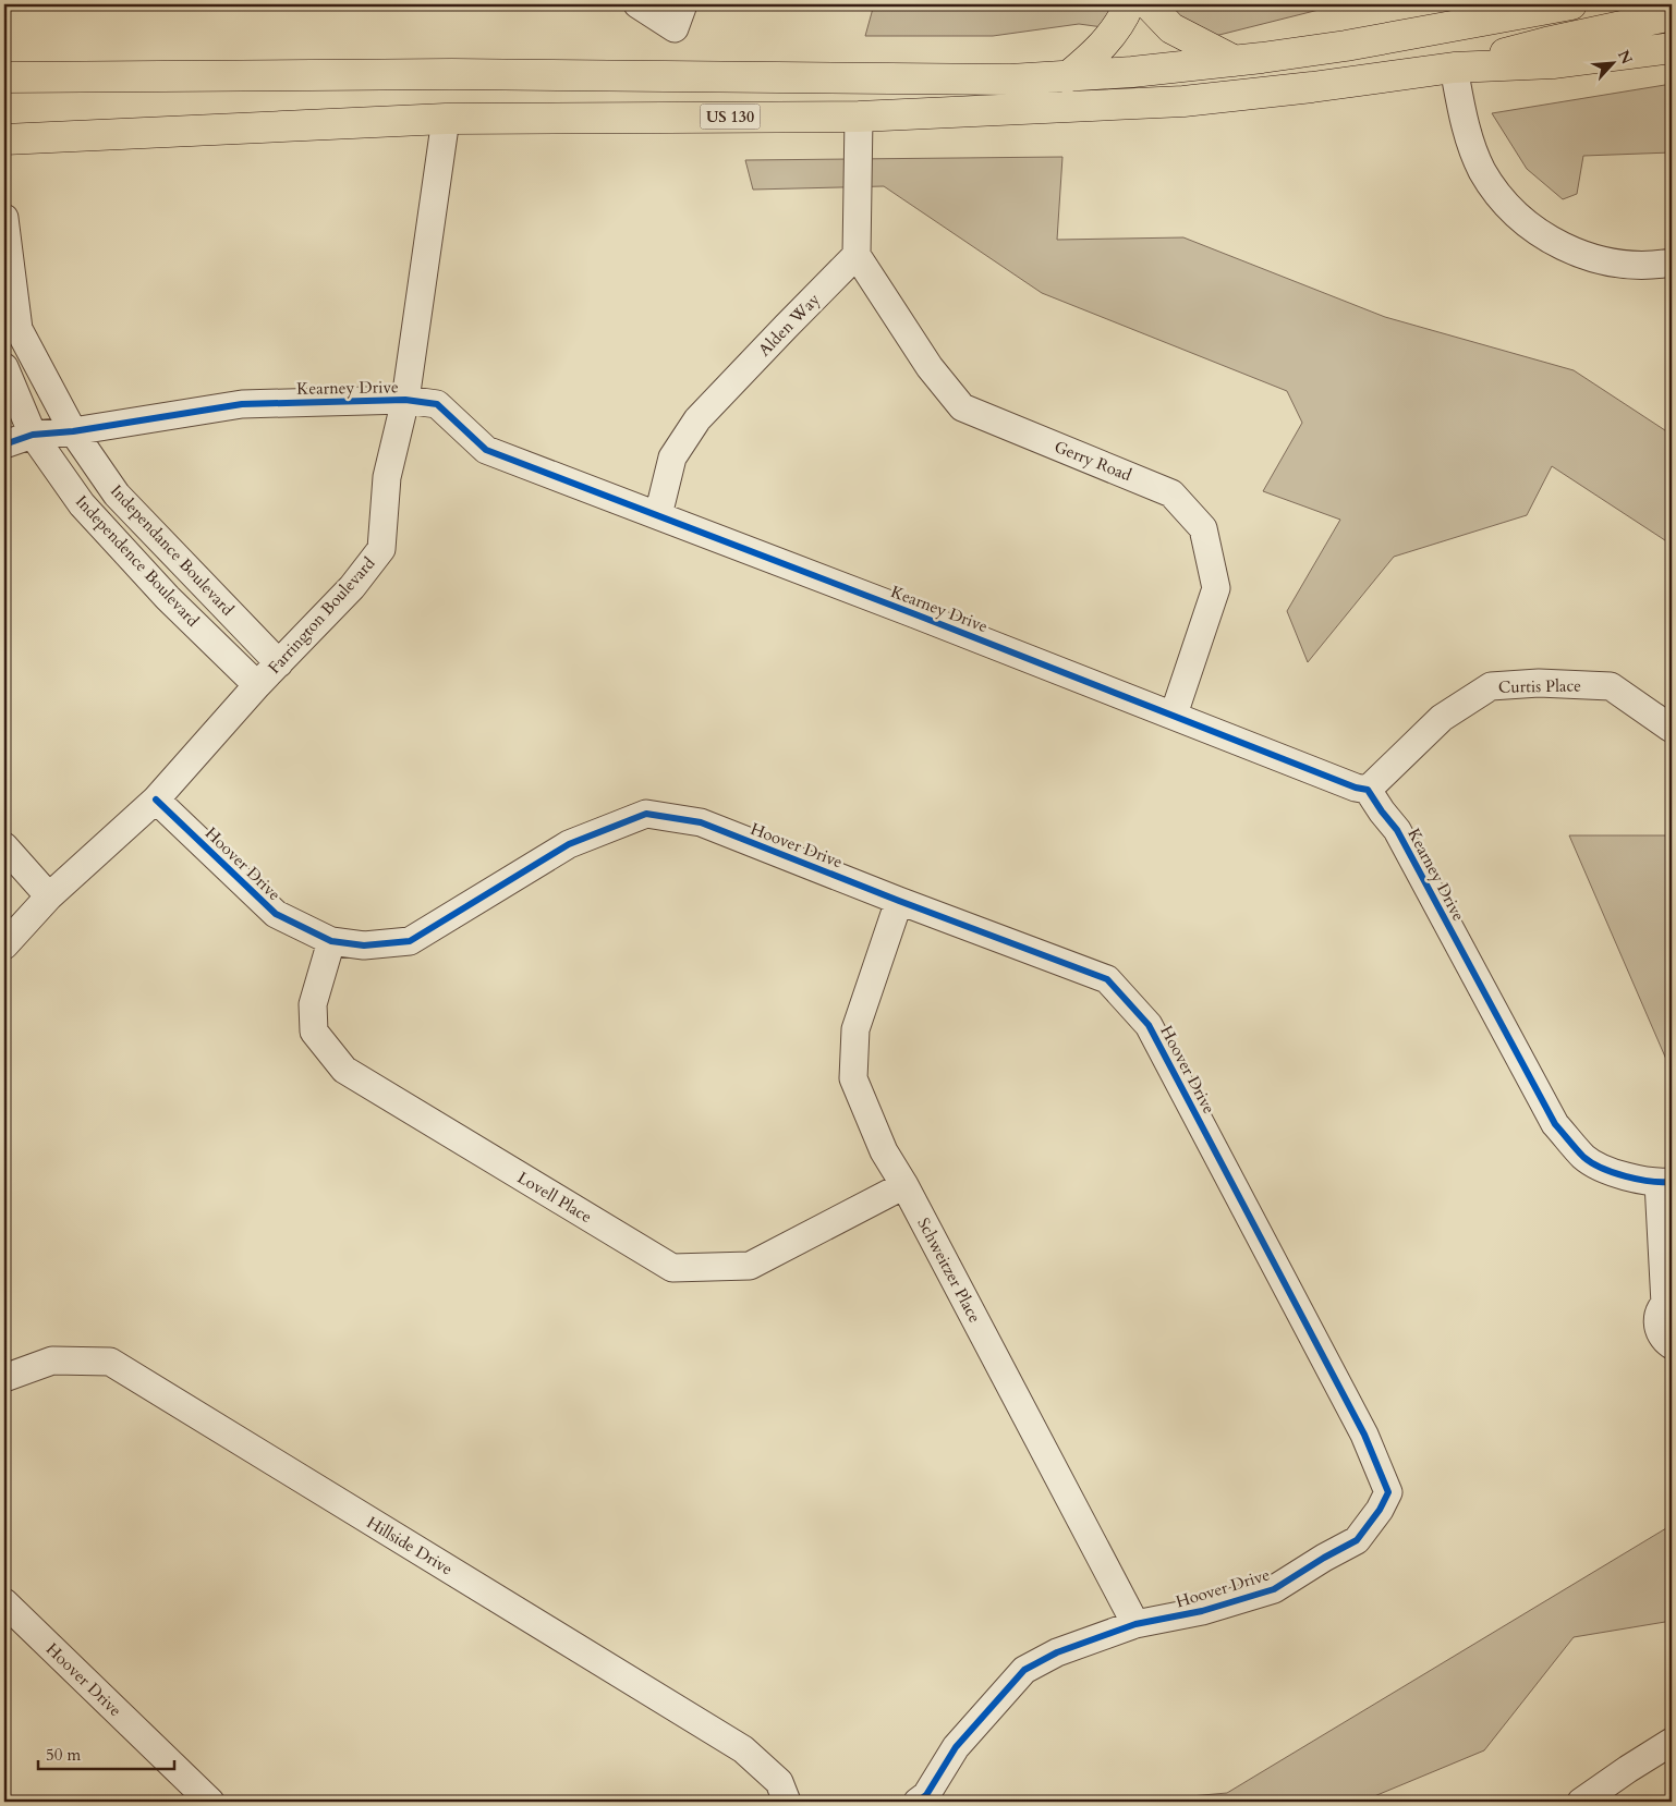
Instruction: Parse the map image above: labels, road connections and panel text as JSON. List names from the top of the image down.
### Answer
{
  "streets": {
    "highway": ["US 130"],
    "street": [
      "Alden Way",
      "Kearney Drive",
      "Gerry Road",
      "Independance Boulevard",
      "Independence Boulevard",
      "Farrington Boulevard",
      "Curtis Place",
      "Hoover Drive",
      "Lovell Place",
      "Schweitzer Place",
      "Hillside Drive"
    ]
  },
  "crossings": [
    ["US 130", "Farrington Boulevard"],
    ["Alden Way", "Kearney Drive"],
    ["Alden Way", "Gerry Road"],
    ["Kearney Drive", "Gerry Road"],
    ["Kearney Drive", "Independance Boulevard"],
    ["Kearney Drive", "Independence Boulevard"],
    ["Kearney Drive", "Farrington Boulevard"],
    ["Kearney Drive", "Curtis Place"],
    ["Independance Boulevard", "Farrington Boulevard"],
    ["Independence Boulevard", "Farrington Boulevard"],
    ["Farrington Boulevard", "Hoover Drive"],
    ["Hoover Drive", "Lovell Place"],
    ["Hoover Drive", "Schweitzer Place"],
    ["Lovell Place", "Schweitzer Place"]
  ],
  "scale_bar": "50 m",
  "north": "top right"
}
